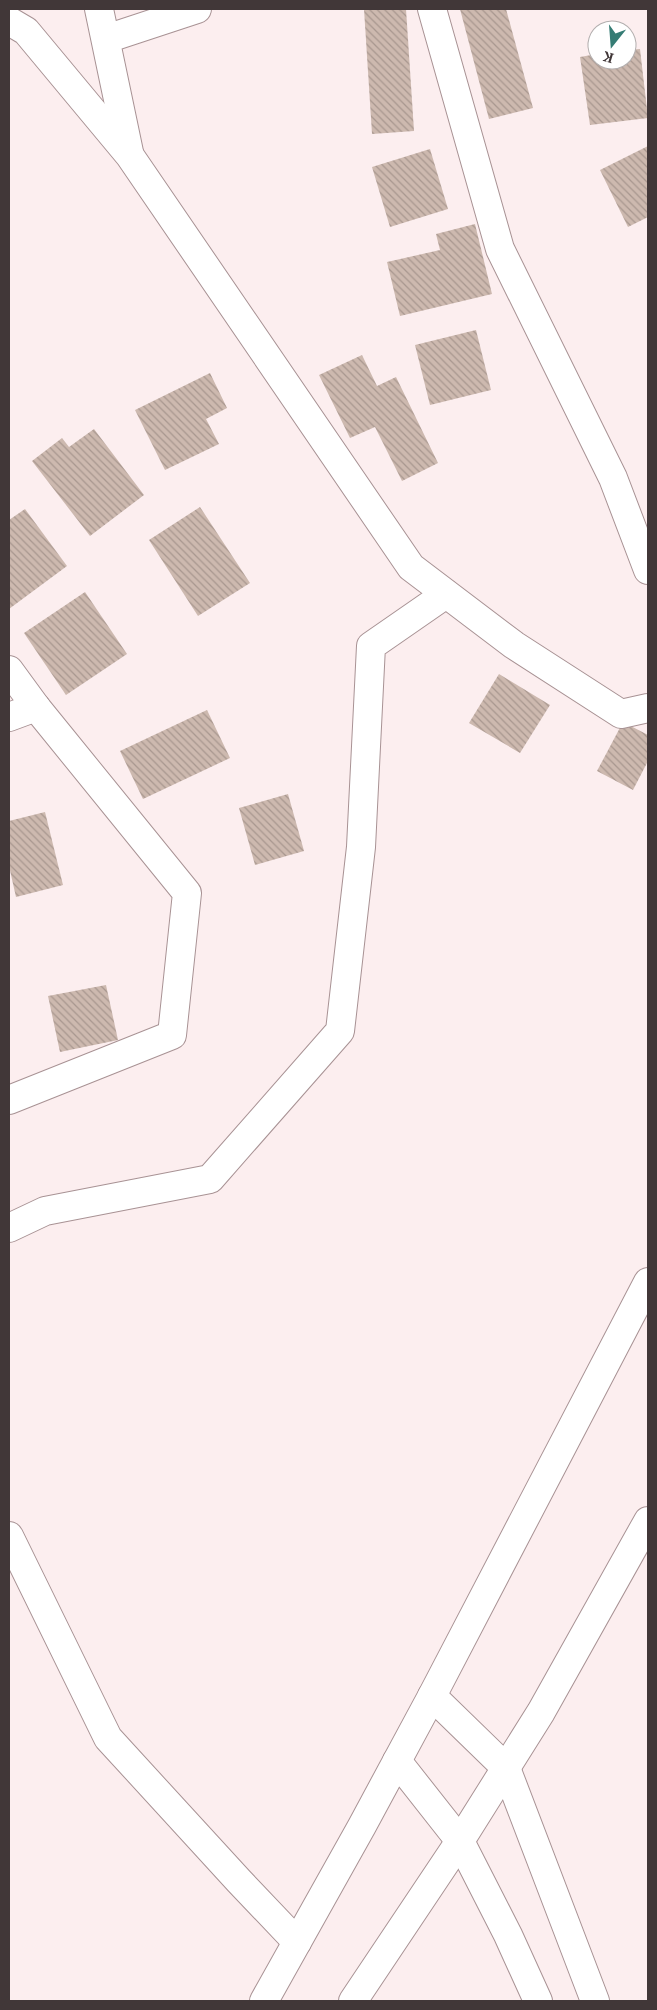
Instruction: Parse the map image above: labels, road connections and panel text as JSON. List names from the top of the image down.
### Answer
{
  "north": "bottom"
}
